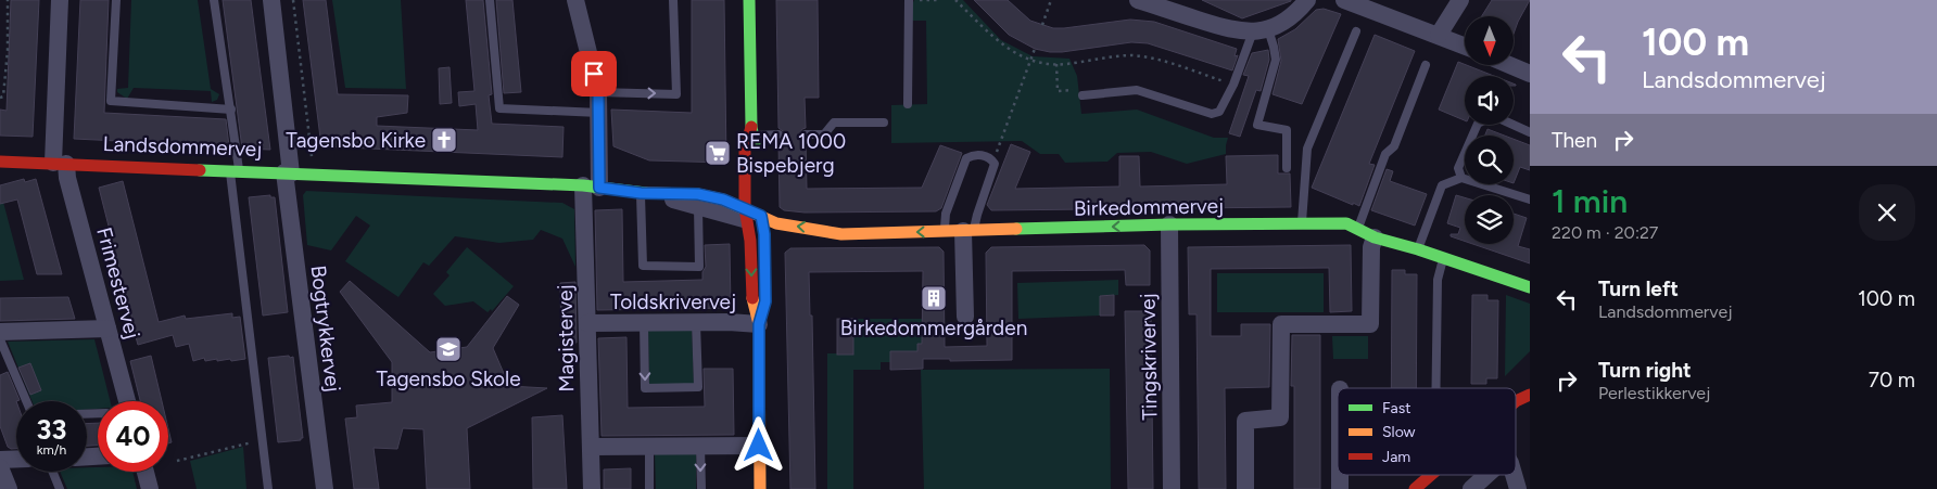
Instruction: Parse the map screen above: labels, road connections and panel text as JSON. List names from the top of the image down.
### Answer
{
  "streets": {
    "street": [
      "Landsdommervej",
      "Birkedommervej",
      "Frimestervej",
      "Toldskrivervej",
      "Bogtrykkervej",
      "Magistervej",
      "Tingskrivervej"
    ]
  },
  "crossings": [
    ["Landsdommervej", "Birkedommervej"],
    ["Landsdommervej", "Frimestervej"],
    ["Landsdommervej", "Bogtrykkervej"],
    ["Landsdommervej", "Magistervej"],
    ["Birkedommervej", "Tingskrivervej"],
    ["Toldskrivervej", "Magistervej"]
  ],
  "one_way": ["Birkedommervej"],
  "places": {
    "church": ["Tagensbo Kirke"],
    "supermarket": ["REMA 1000 Bispebjerg"],
    "building": ["Birkedommergården"],
    "school or university": ["Tagensbo Skole"]
  },
  "legend": ["Fast", "Slow", "Jam"],
  "north": "bottom",
  "page": {
    "turn": ["100 m", "Landsdommervej"],
    "then": "Then",
    "heading": ["1 min", "220 m · 20:27"],
    "list": [
      {
        "name": "Turn left",
        "note": "Landsdommervej",
        "value": "100 m"
      },
      {
        "name": "Turn right",
        "note": "Perlestikkervej",
        "value": "70 m"
      }
    ],
    "speed": "33 km/h",
    "limit": "40"
  }
}
